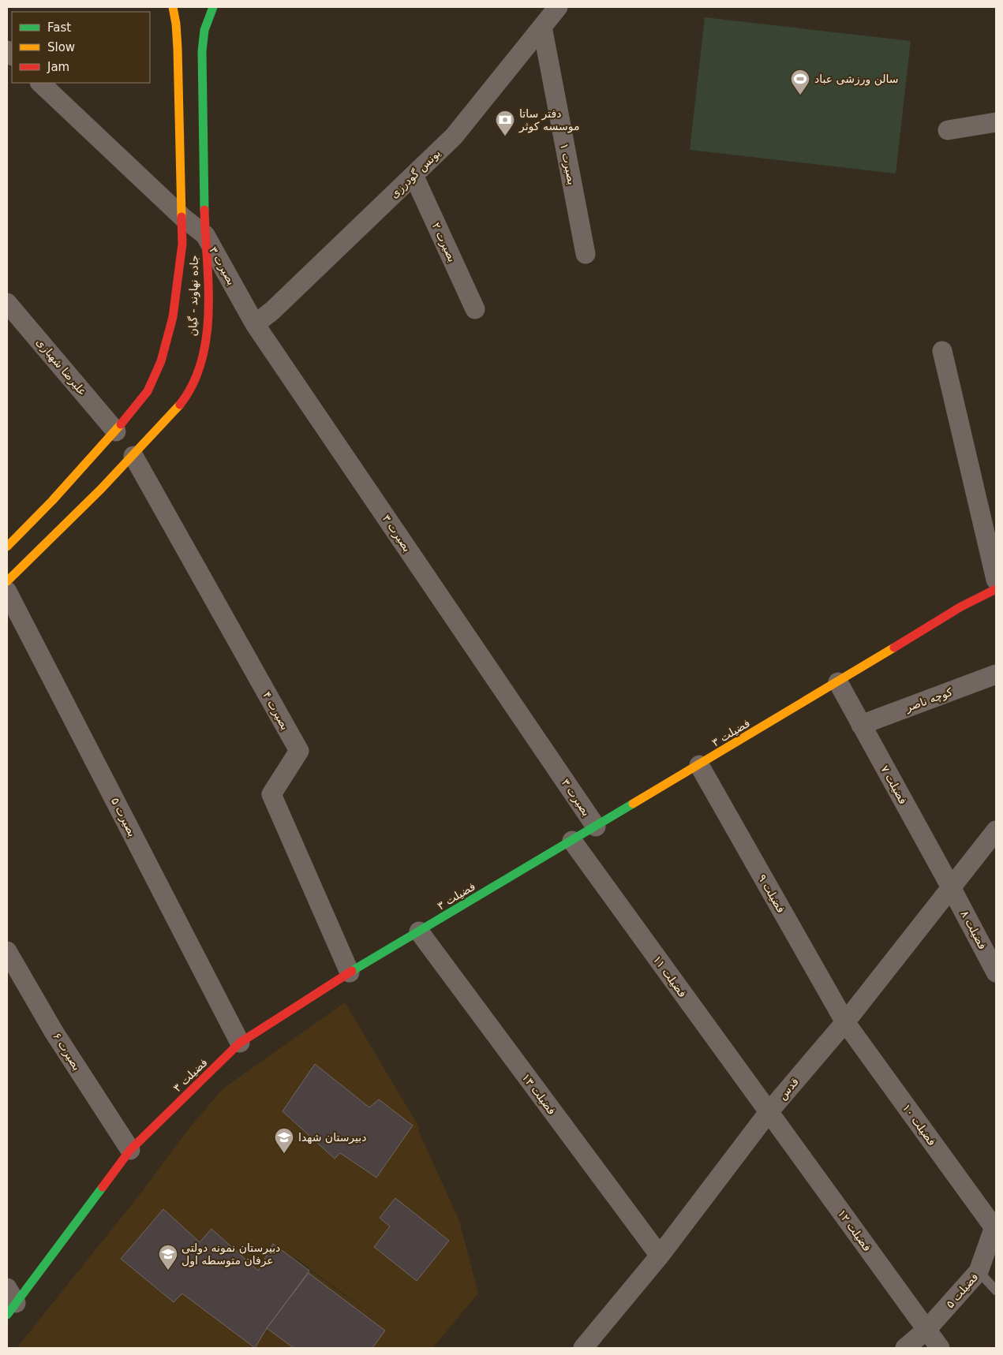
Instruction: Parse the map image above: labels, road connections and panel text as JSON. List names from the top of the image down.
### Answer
{
  "streets": {
    "main road": ["جاده نهاوند - گیان", "فضیلت ۳"],
    "street": [
      "بصیرت ۱",
      "یونس گودرزی",
      "بصیرت ۲",
      "بصیرت ۳",
      "علیرضا شهبازی",
      "کوچه ناصر",
      "بصیرت ۴",
      "فضیلت ۷",
      "بصیرت ۵",
      "فضیلت ۹",
      "فضیلت ۸",
      "فضیلت ۱۱",
      "بصیرت ۶",
      "قدس",
      "فضیلت ۱۳",
      "فضیلت ۱۰",
      "فضیلت ۱۲",
      "فضیلت ۵"
    ]
  },
  "crossings": [
    ["بصیرت ۱", "یونس گودرزی"],
    ["یونس گودرزی", "بصیرت ۲"],
    ["یونس گودرزی", "بصیرت ۳"],
    ["بصیرت ۳", "جاده نهاوند - گیان"],
    ["بصیرت ۳", "فضیلت ۳"],
    ["جاده نهاوند - گیان", "علیرضا شهبازی"],
    ["جاده نهاوند - گیان", "بصیرت ۴"],
    ["کوچه ناصر", "فضیلت ۷"],
    ["بصیرت ۴", "فضیلت ۳"],
    ["فضیلت ۳", "فضیلت ۷"],
    ["فضیلت ۳", "بصیرت ۵"],
    ["فضیلت ۳", "فضیلت ۹"],
    ["فضیلت ۳", "فضیلت ۱۱"],
    ["فضیلت ۳", "بصیرت ۶"],
    ["فضیلت ۳", "فضیلت ۱۳"],
    ["فضیلت ۷", "فضیلت ۸"],
    ["فضیلت ۷", "قدس"],
    ["فضیلت ۹", "قدس"],
    ["فضیلت ۹", "فضیلت ۱۰"],
    ["فضیلت ۸", "قدس"],
    ["فضیلت ۱۱", "قدس"],
    ["فضیلت ۱۱", "فضیلت ۱۲"],
    ["قدس", "فضیلت ۱۳"],
    ["قدس", "فضیلت ۱۰"],
    ["قدس", "فضیلت ۱۲"],
    ["فضیلت ۱۰", "فضیلت ۵"],
    ["فضیلت ۱۲", "فضیلت ۵"]
  ],
  "places": {
    "sports": ["سالن ورزشی عباد"],
    "bank": ["دفتر ساتا موسسه کوثر"],
    "school or university": ["دبیرستان شهدا", "دبیرستان نمونه دولتی عرفان متوسطه اول"]
  },
  "legend": ["Fast", "Slow", "Jam"]
}
